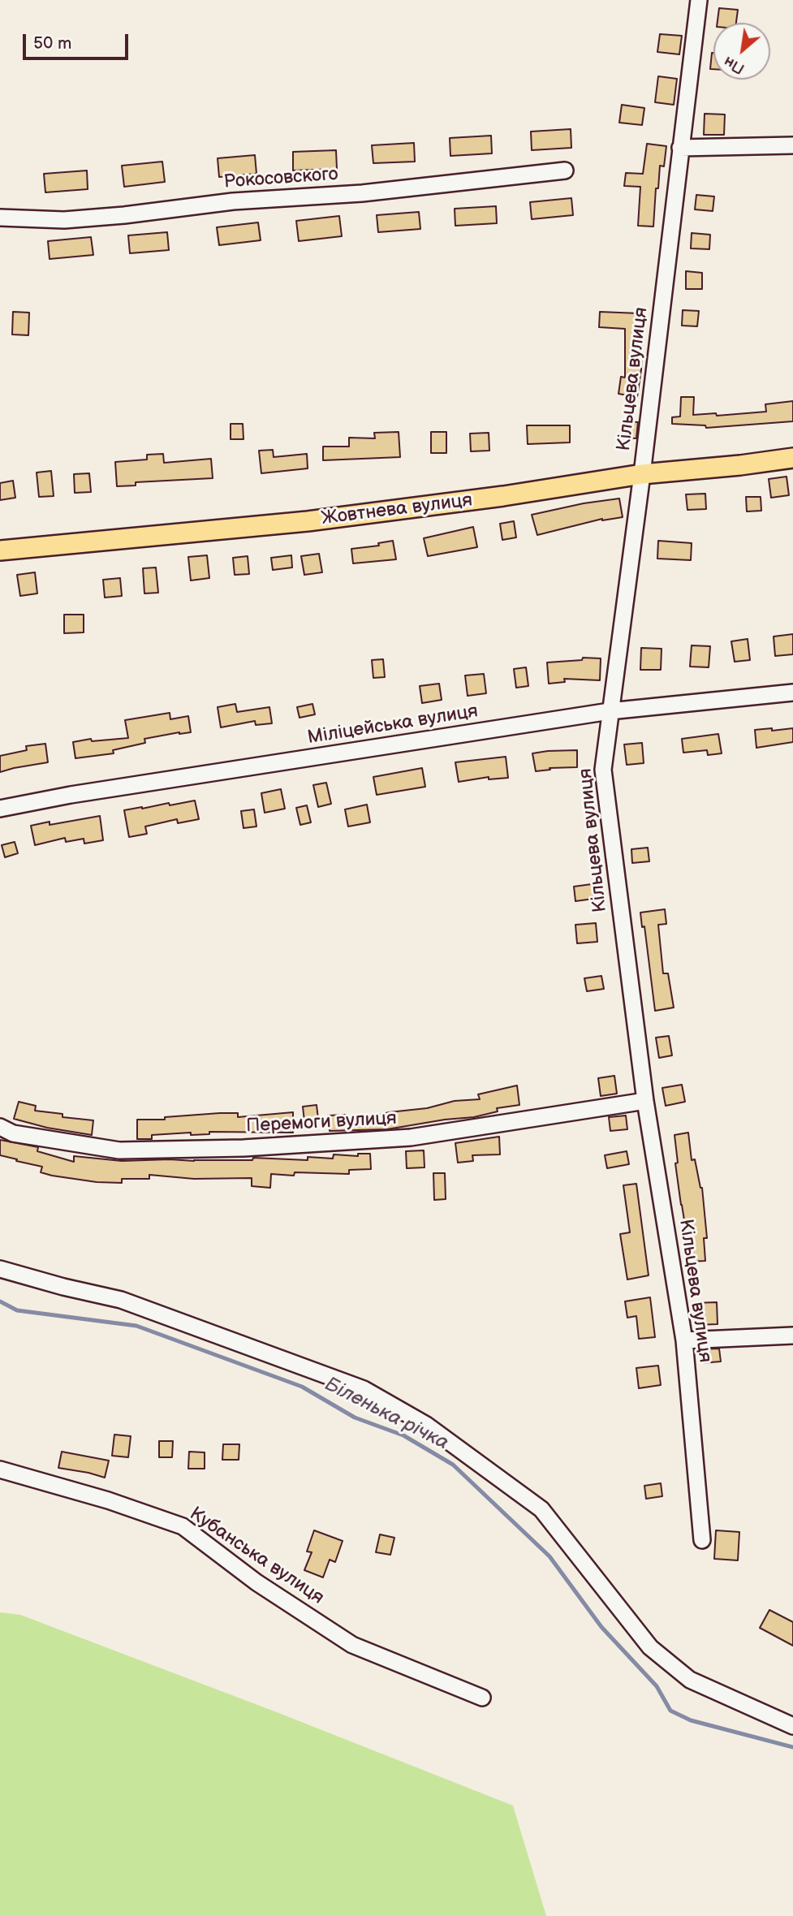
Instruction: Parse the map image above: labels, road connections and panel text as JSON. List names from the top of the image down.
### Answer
{
  "streets": {
    "main road": ["Жовтнева вулиця"],
    "street": [
      "Рокосовского",
      "Кільцева вулиця",
      "Міліцейська вулиця",
      "Перемоги вулиця",
      "Кубанська вулиця"
    ]
  },
  "crossings": [
    ["Кільцева вулиця", "Жовтнева вулиця"],
    ["Кільцева вулиця", "Міліцейська вулиця"],
    ["Кільцева вулиця", "Перемоги вулиця"]
  ],
  "water": ["Біленька річка"],
  "scale_bar": "50 m",
  "north": "bottom left"
}
